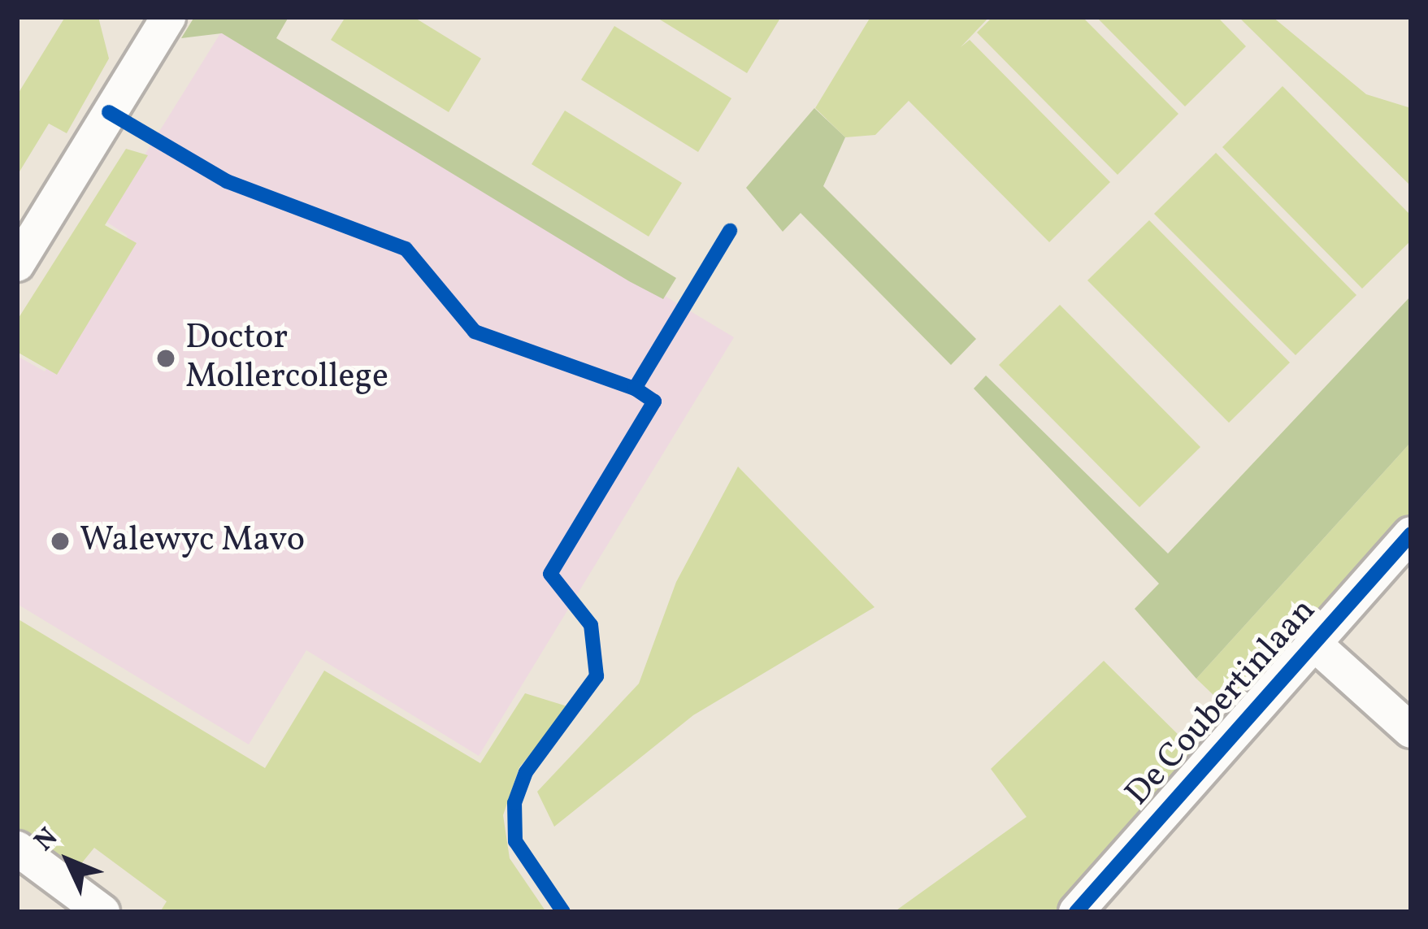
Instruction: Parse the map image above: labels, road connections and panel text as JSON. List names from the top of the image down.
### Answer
{
  "streets": {
    "street": ["De Coubertinlaan"]
  },
  "places": ["Doctor Mollercollege", "Walewyc Mavo"],
  "north": "top left"
}
